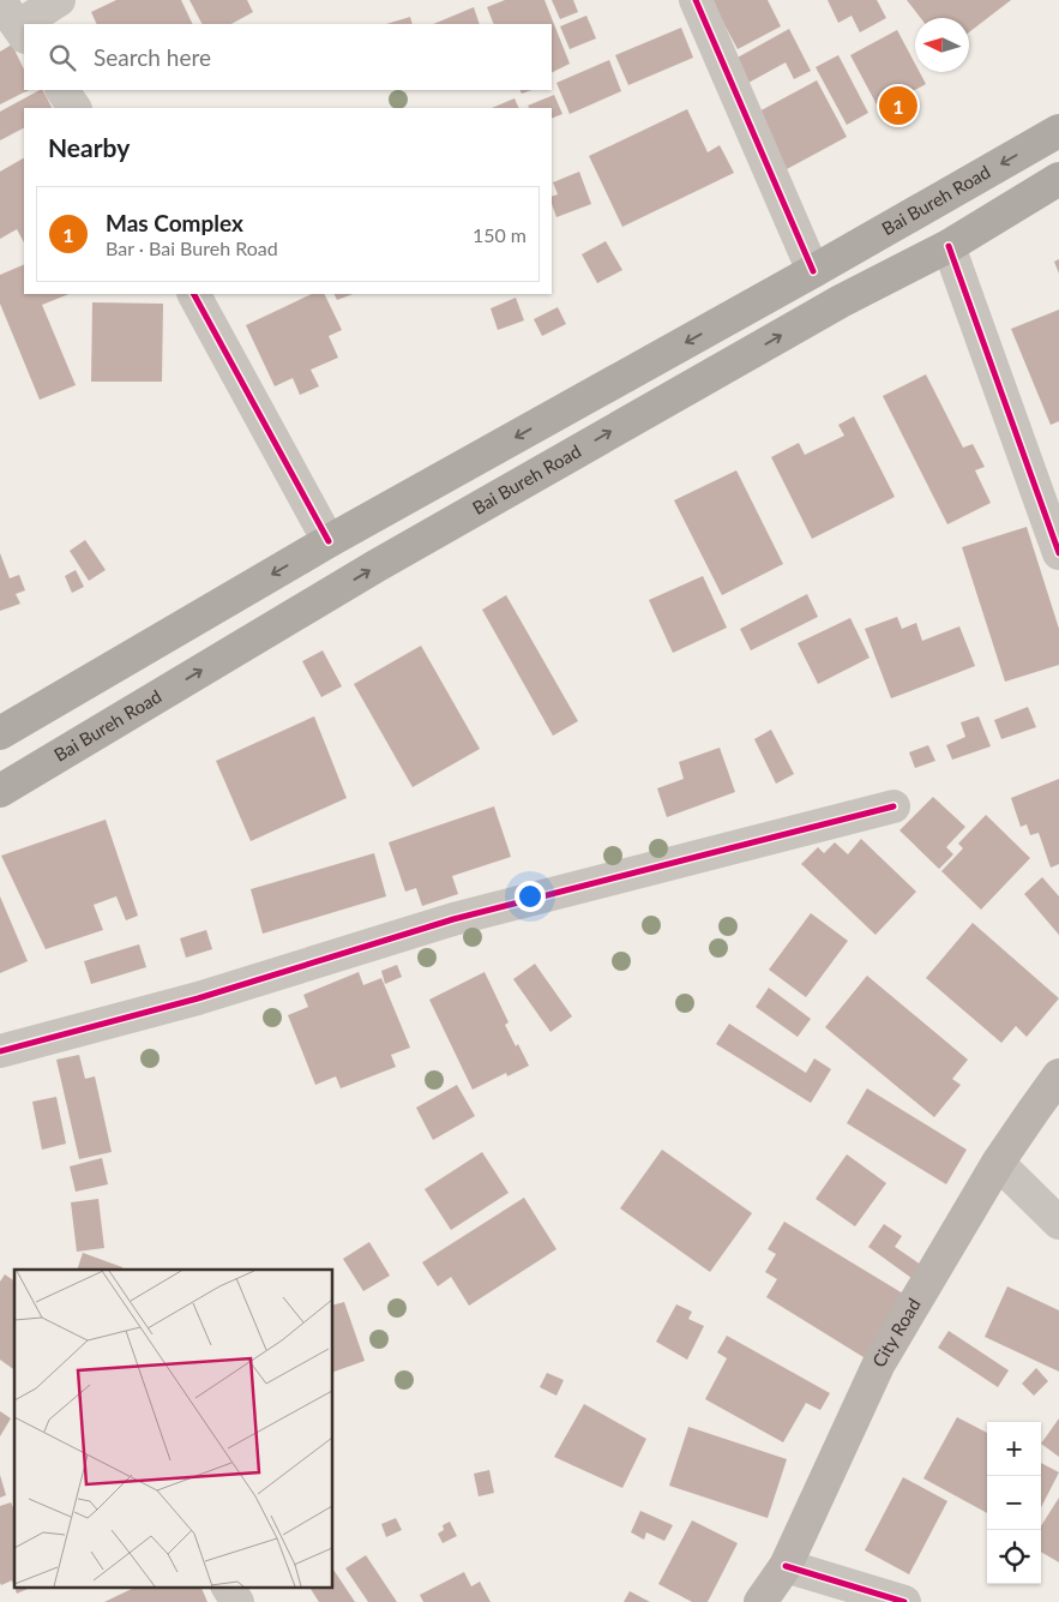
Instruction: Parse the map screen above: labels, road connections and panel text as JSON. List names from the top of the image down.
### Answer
{
  "streets": {
    "highway": ["Bai Bureh Road"],
    "main road": ["City Road"]
  },
  "north": "left",
  "page": {
    "search": "Search here",
    "pins": "1",
    "heading": "Nearby",
    "list": [
      {
        "mark": "1",
        "name": "Mas Complex",
        "note": "Bar · Bai Bureh Road",
        "value": "150 m"
      }
    ],
    "map_buttons": ["+", "−"]
  }
}
